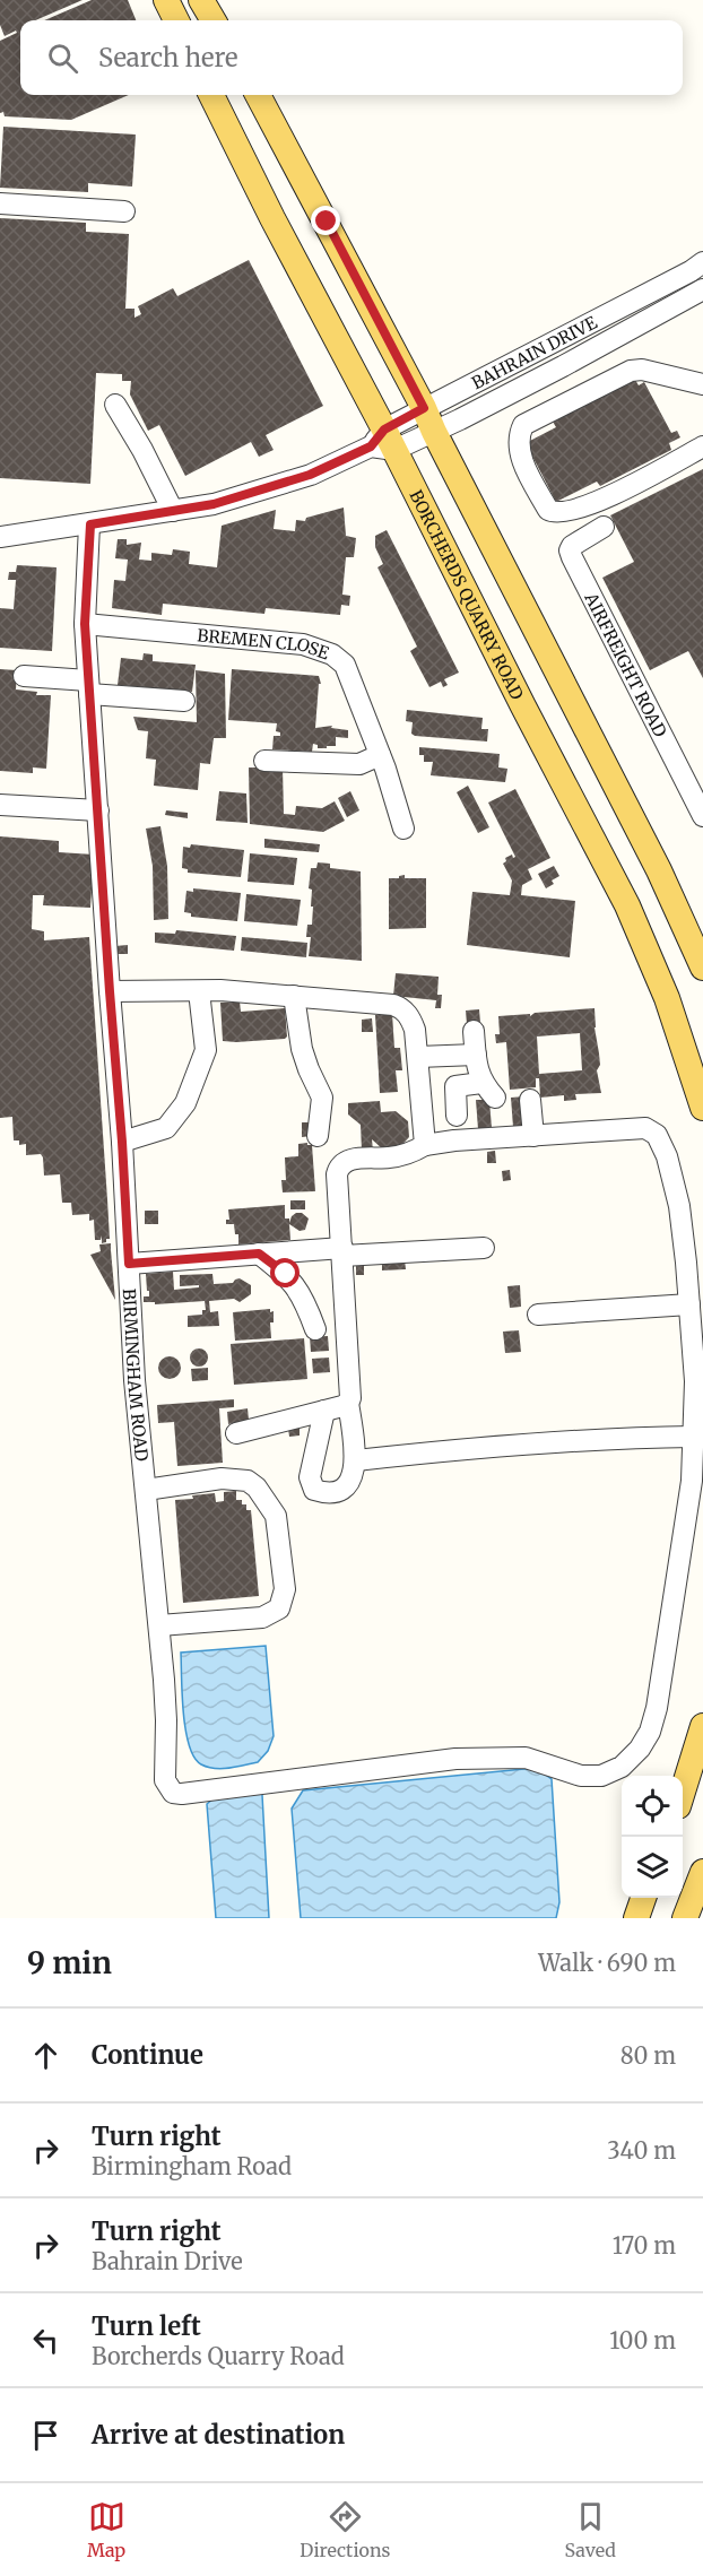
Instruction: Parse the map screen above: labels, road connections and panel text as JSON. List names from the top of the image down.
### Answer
{
  "streets": {
    "main road": ["BORCHERDS QUARRY ROAD"],
    "lane": [
      "BAHRAIN DRIVE",
      "BREMEN CLOSE",
      "AIRFREIGHT ROAD",
      "BIRMINGHAM ROAD"
    ]
  },
  "crossings": [
    ["BAHRAIN DRIVE", "BORCHERDS QUARRY ROAD"],
    ["BAHRAIN DRIVE", "BIRMINGHAM ROAD"],
    ["BREMEN CLOSE", "BIRMINGHAM ROAD"]
  ],
  "page": {
    "search": "Search here",
    "heading": ["9 min", "Walk · 690 m"],
    "list": [
      ["Continue", "80 m"],
      ["Turn right", "Birmingham Road", "340 m"],
      ["Turn right", "Bahrain Drive", "170 m"],
      ["Turn left", "Borcherds Quarry Road", "100 m"],
      "Arrive at destination"
    ],
    "nav": ["Map", "Directions", "Saved"]
  }
}
